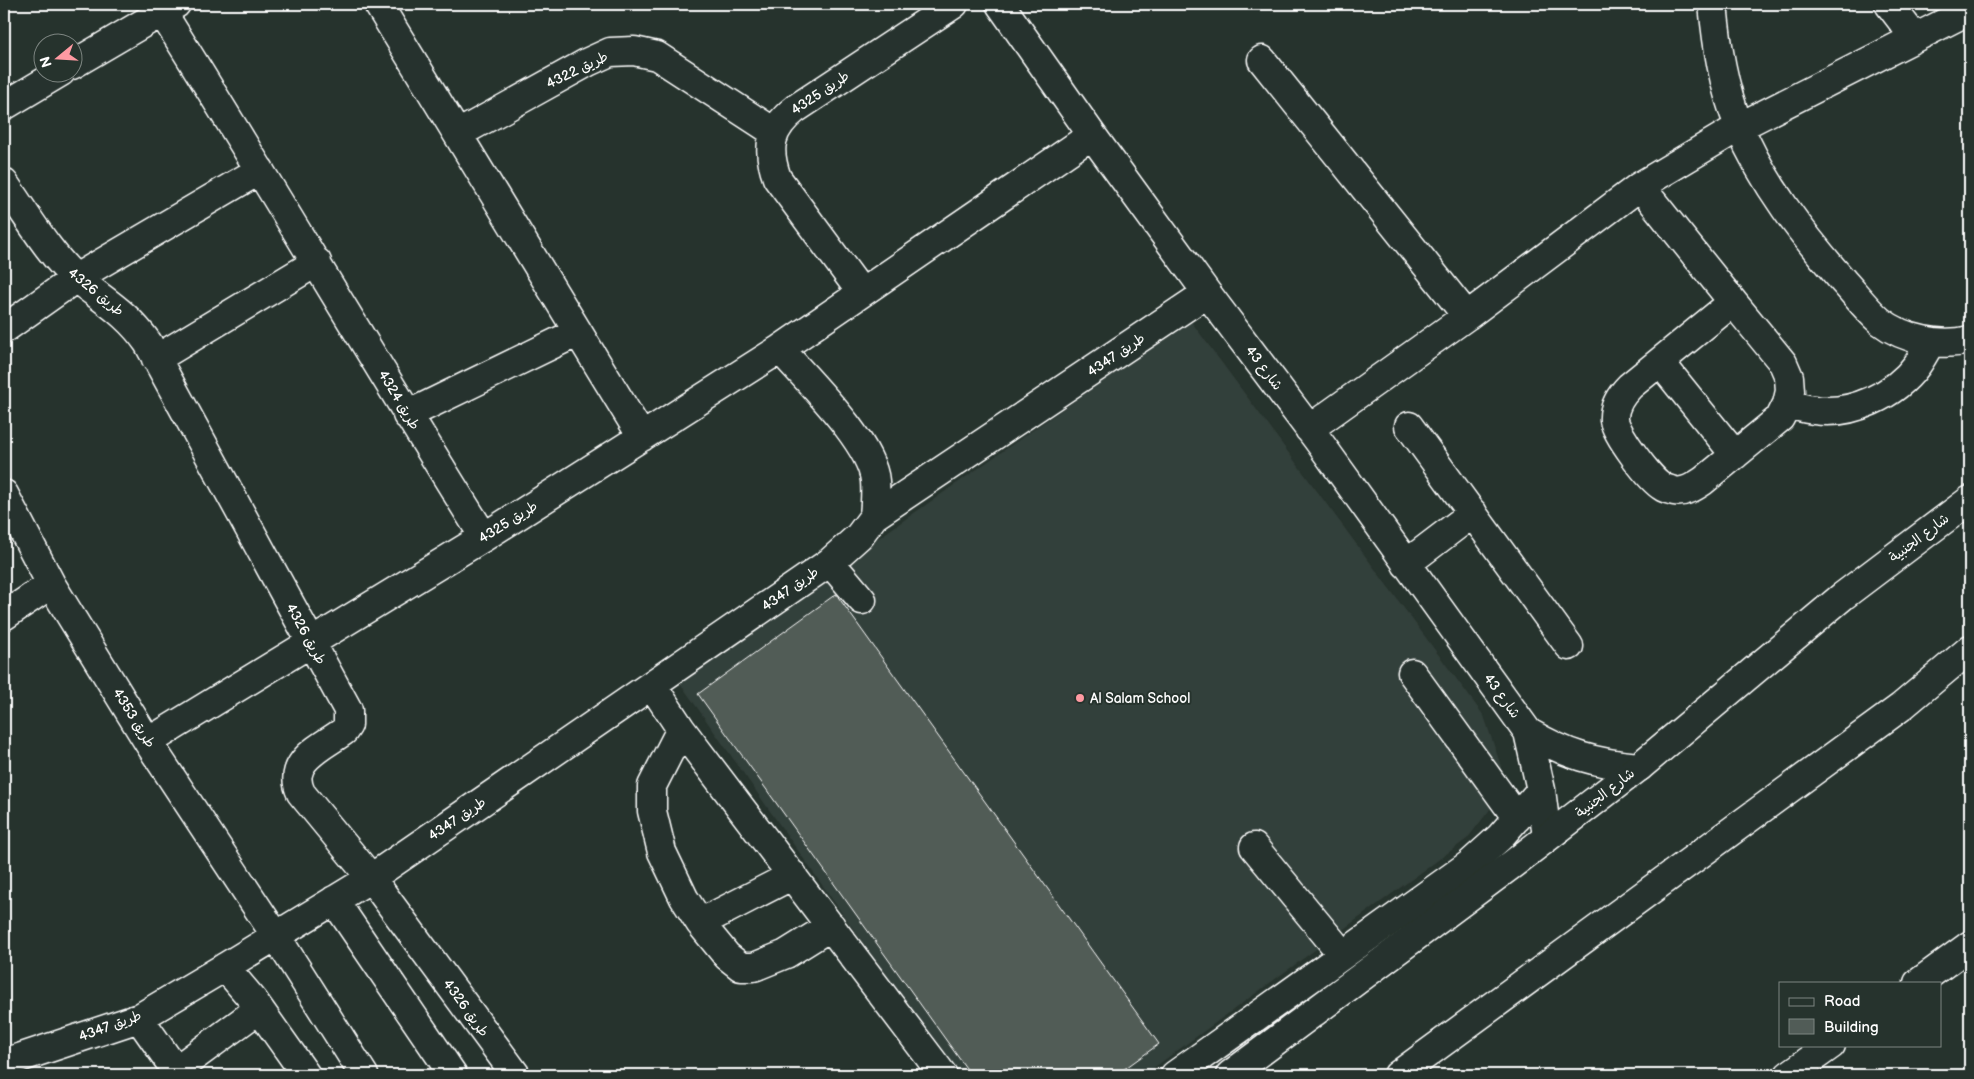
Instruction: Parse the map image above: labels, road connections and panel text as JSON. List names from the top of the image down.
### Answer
{
  "streets": {
    "street": [
      "طريق 4322",
      "طريق 4325",
      "طريق 4326",
      "طريق 4347",
      "شارع 43",
      "طريق 4324",
      "شارع الجنبية",
      "طريق 4353"
    ]
  },
  "crossings": [
    ["طريق 4322", "طريق 4325"],
    ["طريق 4325", "طريق 4326"],
    ["طريق 4325", "شارع 43"],
    ["طريق 4325", "طريق 4324"],
    ["طريق 4325", "طريق 4353"],
    ["طريق 4326", "طريق 4347"],
    ["طريق 4347", "شارع 43"],
    ["طريق 4347", "طريق 4353"],
    ["شارع 43", "شارع الجنبية"]
  ],
  "places": ["Al Salam School"],
  "legend": ["Road", "Building"],
  "north": "left"
}
